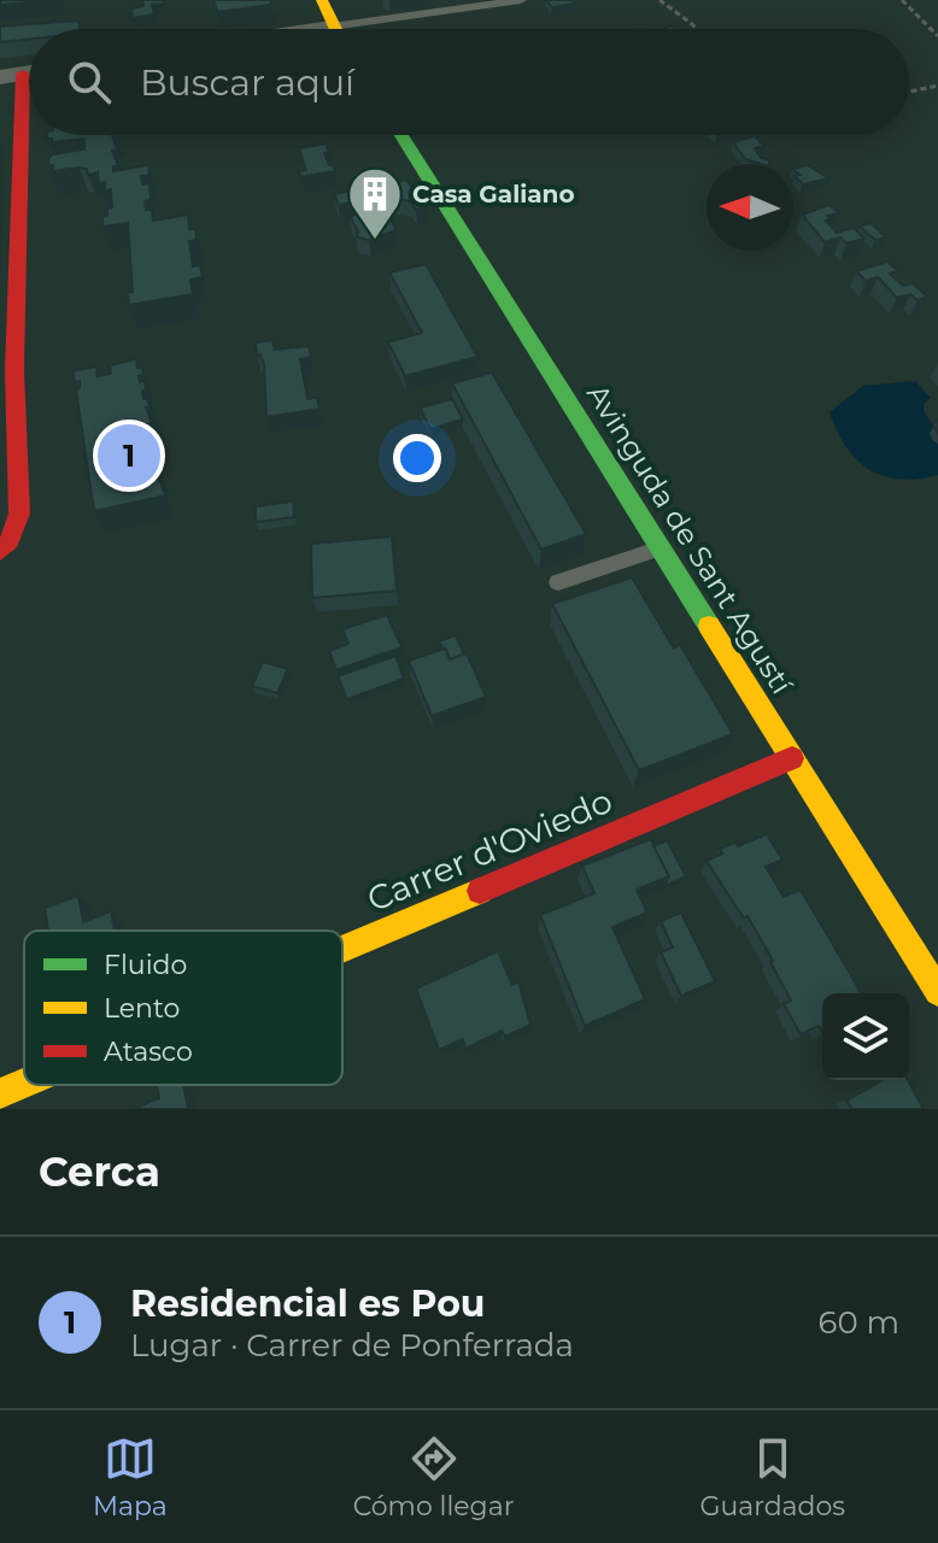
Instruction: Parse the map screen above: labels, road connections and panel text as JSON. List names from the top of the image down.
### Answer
{
  "streets": {
    "street": ["Avinguda de Sant Agustí", "Carrer d'Oviedo"]
  },
  "crossings": [
    ["Avinguda de Sant Agustí", "Carrer d'Oviedo"]
  ],
  "places": {
    "building": ["Casa Galiano"]
  },
  "legend": ["Fluido", "Lento", "Atasco"],
  "north": "left",
  "page": {
    "search": "Buscar aquí",
    "pins": "1",
    "heading": "Cerca",
    "list": [
      {
        "mark": "1",
        "name": "Residencial es Pou",
        "note": "Lugar · Carrer de Ponferrada",
        "value": "60 m"
      }
    ],
    "nav": ["Mapa", "Cómo llegar", "Guardados"]
  }
}
